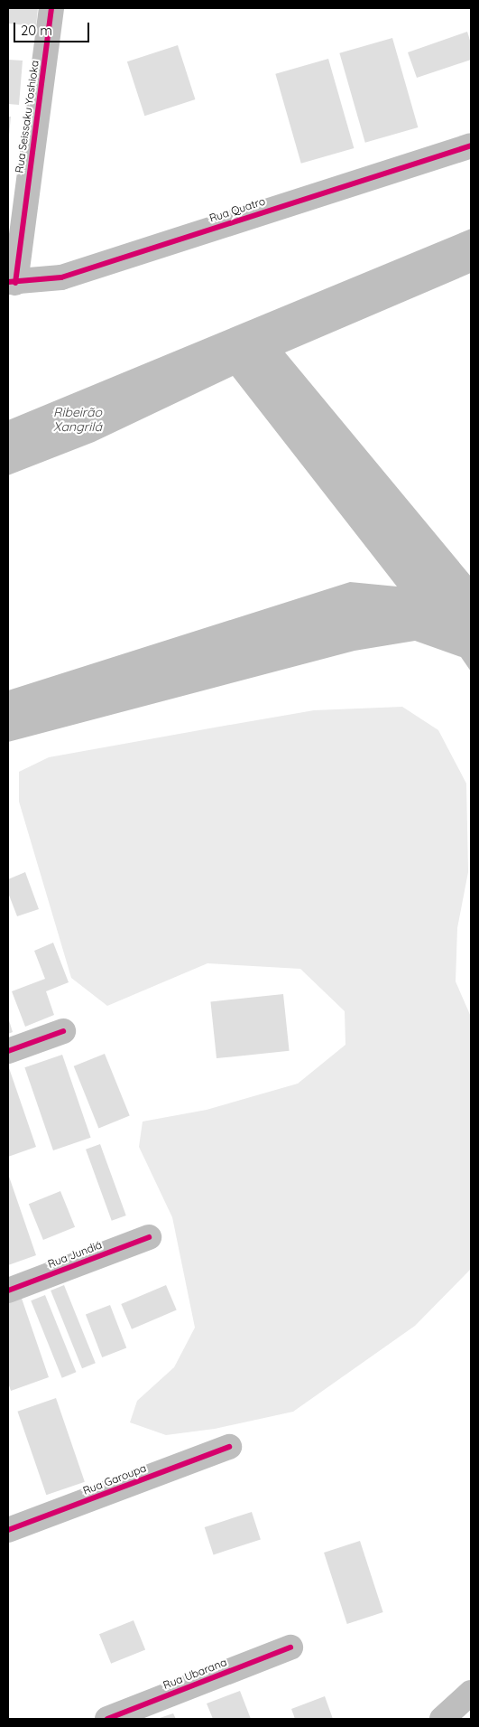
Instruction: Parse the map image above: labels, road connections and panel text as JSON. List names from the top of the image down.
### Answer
{
  "streets": {
    "street": [
      "Rua Seissaku Yoshioka",
      "Rua Quatro",
      "Rua Jundiá",
      "Rua Garoupa",
      "Rua Ubarana"
    ]
  },
  "crossings": [
    ["Rua Seissaku Yoshioka", "Rua Quatro"]
  ],
  "water": ["Ribeirão Xangrilá"],
  "scale_bar": "20 m"
}
